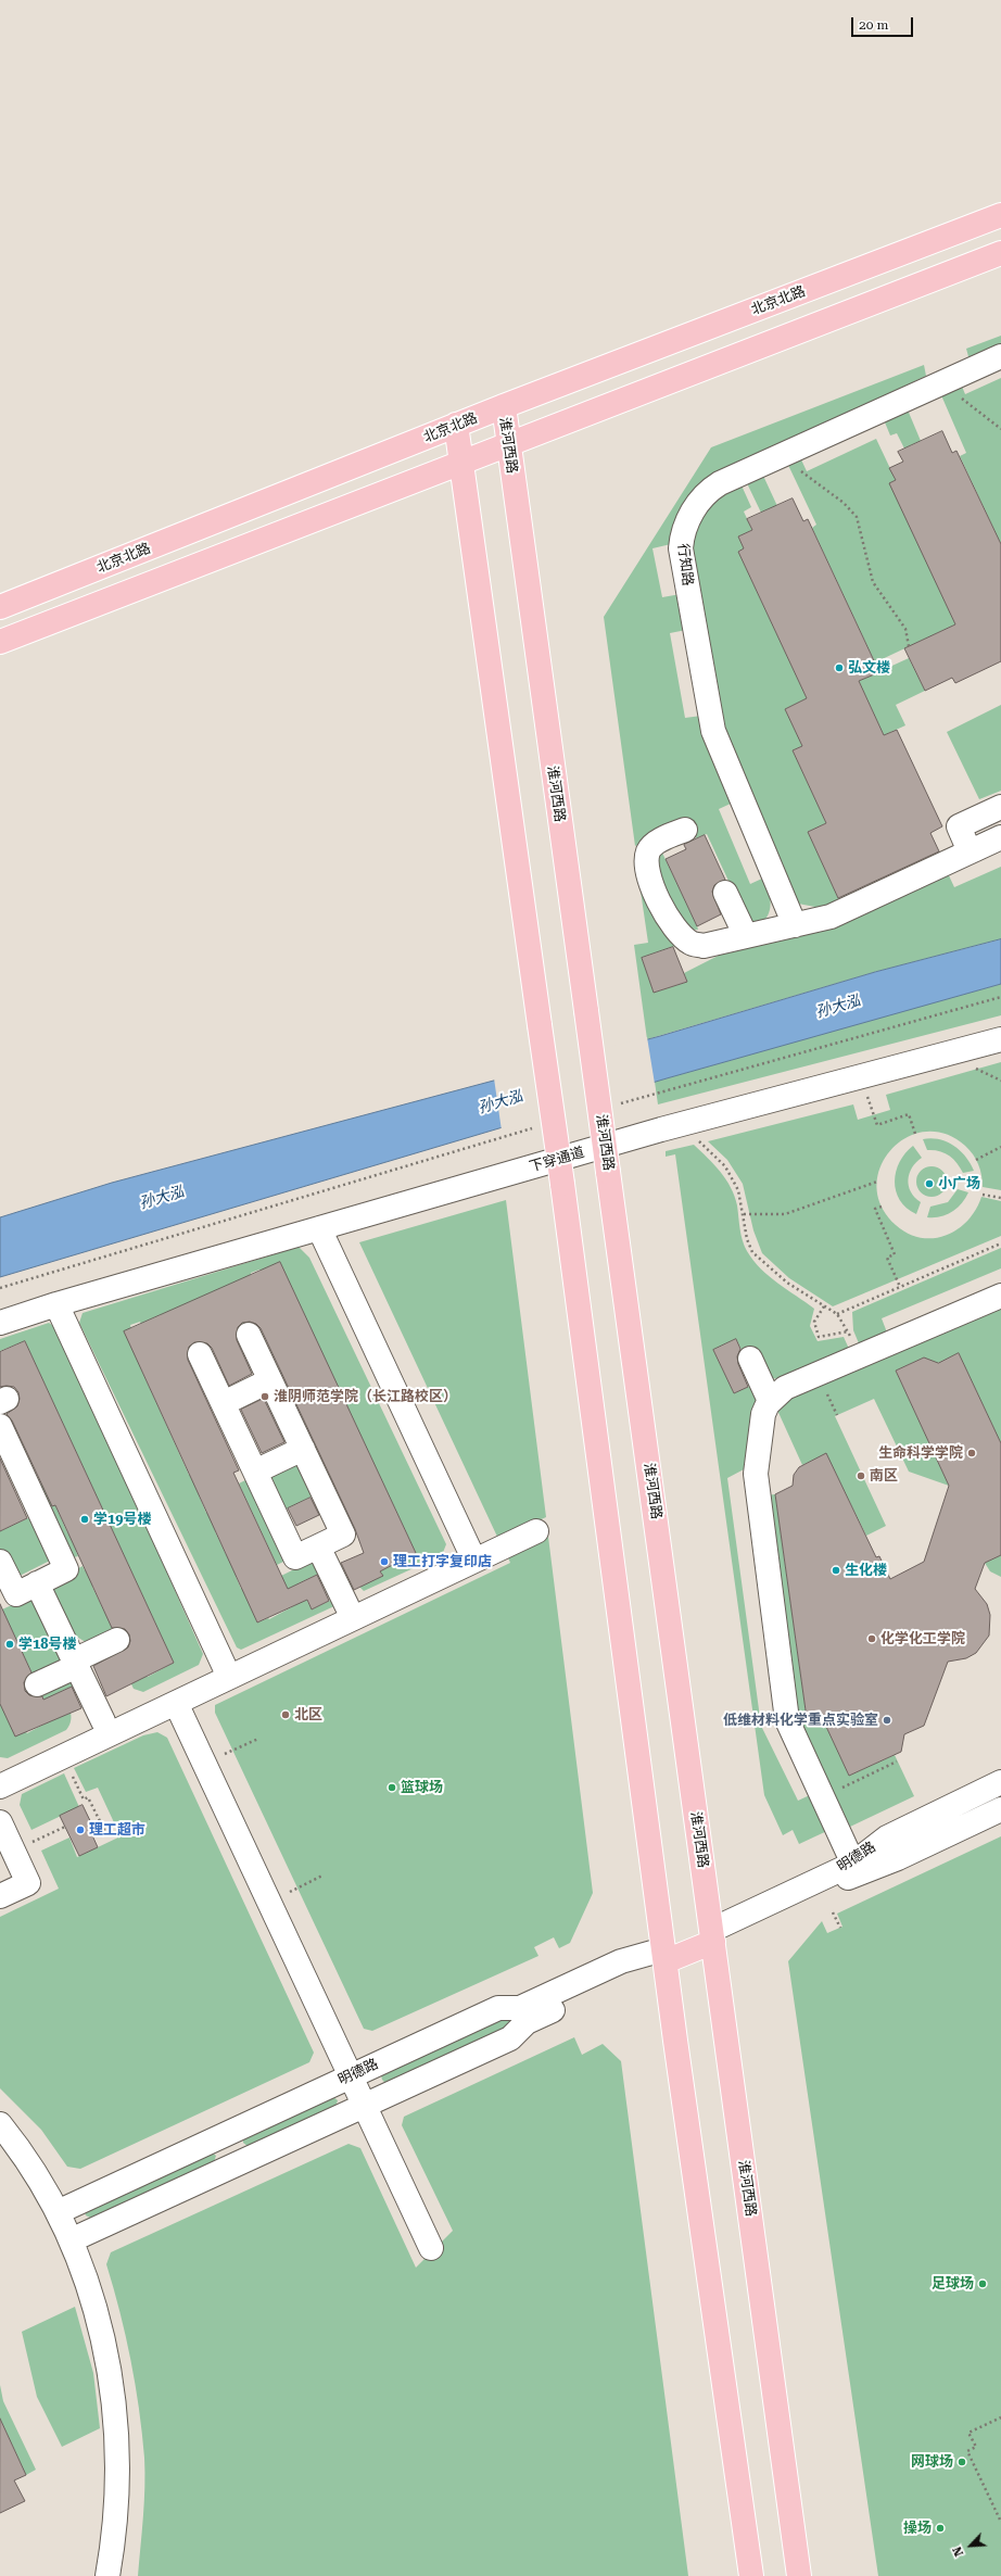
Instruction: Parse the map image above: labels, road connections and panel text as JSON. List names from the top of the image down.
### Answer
{
  "streets": {
    "main road": ["北京北路", "淮河西路"],
    "lane": ["行知路", "下穿通道", "明德路"]
  },
  "crossings": [
    ["北京北路", "淮河西路"],
    ["淮河西路", "明德路"]
  ],
  "water": ["孙大泓"],
  "places": [
    "弘文楼",
    "小广场",
    "淮阴师范学院（长江路校区）",
    "生命科学学院",
    "南区",
    "学19号楼",
    "理工打字复印店",
    "生化楼",
    "化学化工学院",
    "学18号楼",
    "北区",
    "低维材料化学重点实验室",
    "篮球场",
    "理工超市",
    "足球场",
    "网球场",
    "操场"
  ],
  "scale_bar": "20 m",
  "north": "bottom left"
}
